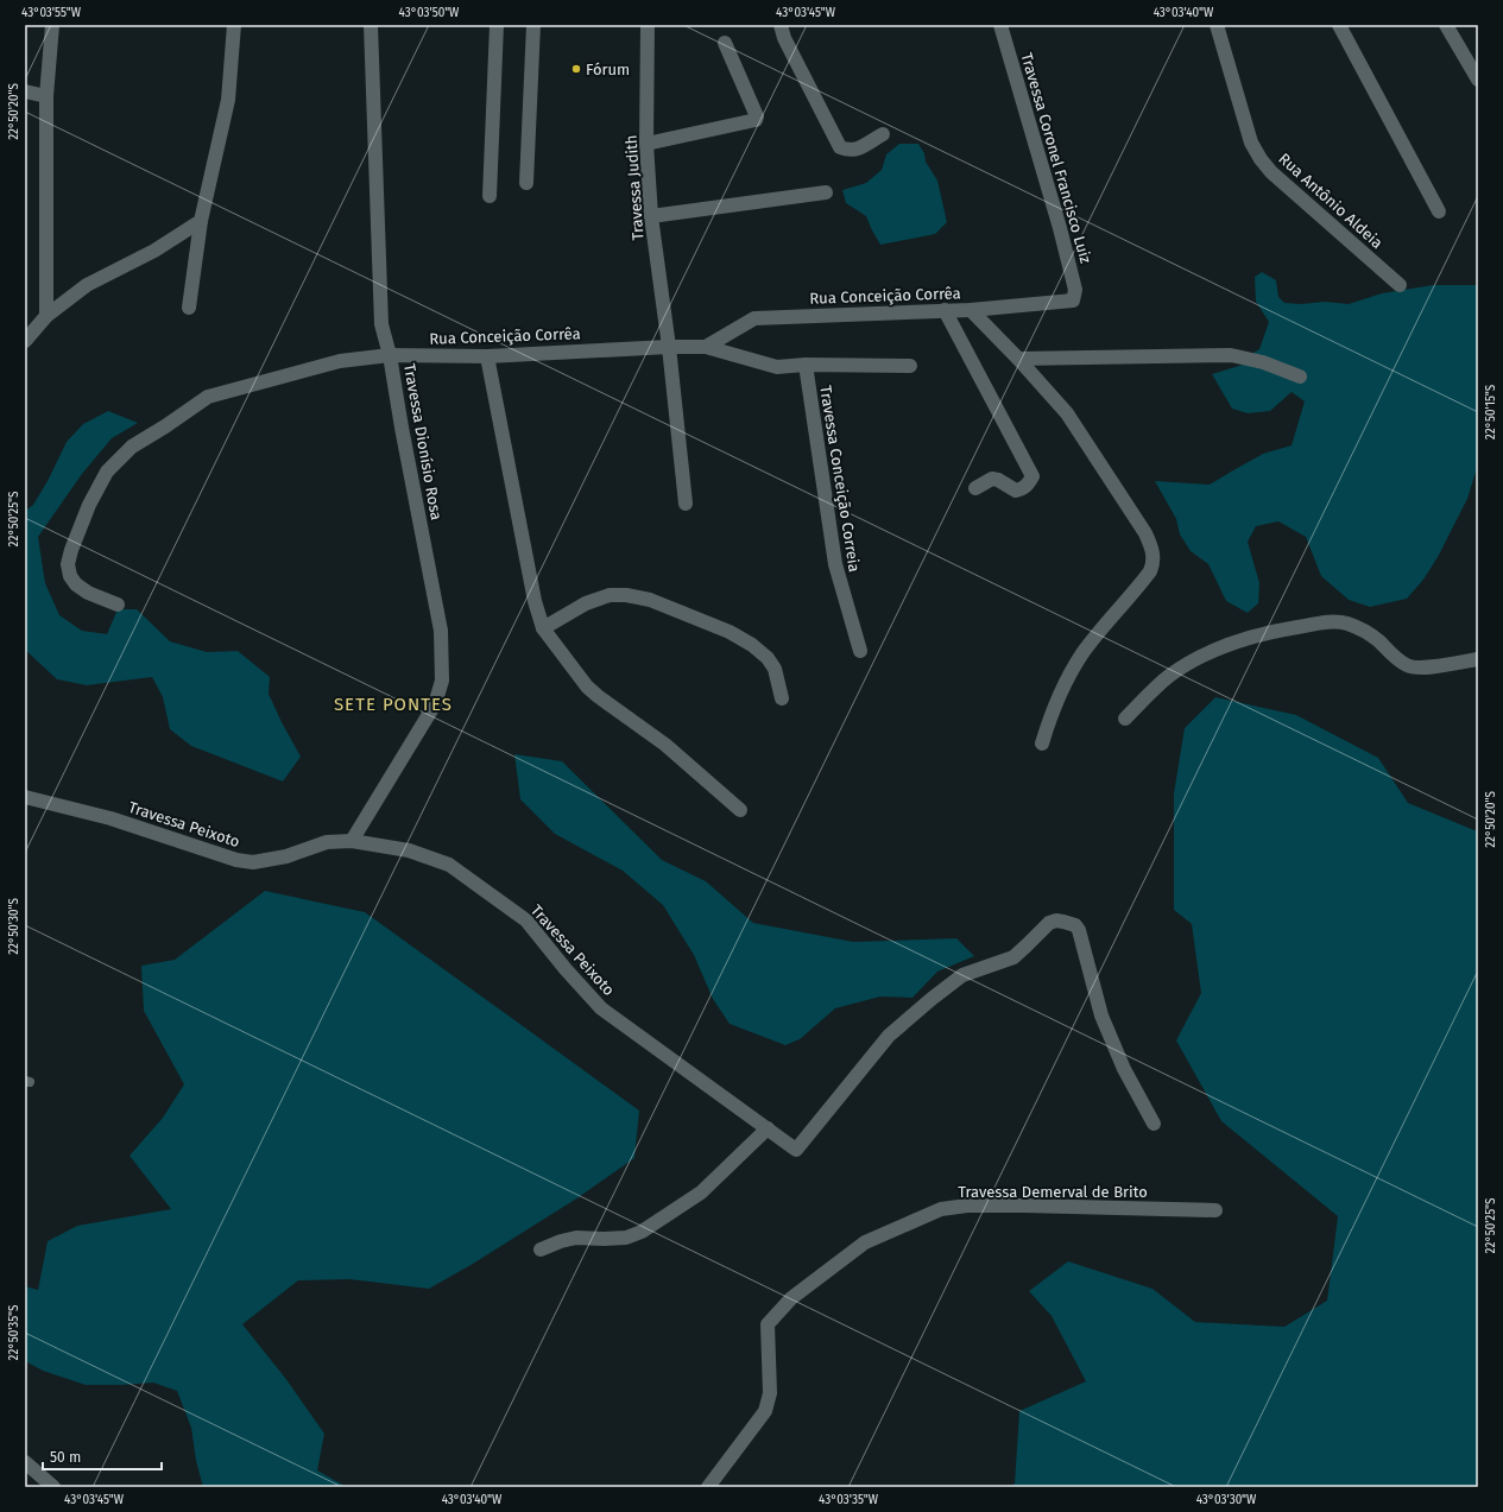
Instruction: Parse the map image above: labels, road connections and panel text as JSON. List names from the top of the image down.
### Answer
{
  "streets": {
    "street": [
      "Travessa Coronel Francisco Luiz",
      "Travessa Judith",
      "Rua Antônio Aldeia",
      "Rua Conceição Corrêa",
      "Travessa Dionísio Rosa",
      "Travessa Conceição Correia",
      "Travessa Peixoto",
      "Travessa Demerval de Brito"
    ]
  },
  "crossings": [
    ["Travessa Coronel Francisco Luiz", "Rua Conceição Corrêa"],
    ["Travessa Judith", "Rua Conceição Corrêa"],
    ["Rua Conceição Corrêa", "Travessa Dionísio Rosa"],
    ["Rua Conceição Corrêa", "Travessa Conceição Correia"],
    ["Travessa Dionísio Rosa", "Travessa Peixoto"]
  ],
  "districts": ["SETE PONTES"],
  "places": ["Fórum"],
  "scale_bar": "50 m",
  "coordinates": [
    "43°03'55\"W",
    "43°03'50\"W",
    "43°03'45\"W",
    "43°03'40\"W",
    "22°50'20\"S",
    "22°50'15\"S",
    "22°50'25\"S",
    "22°50'30\"S",
    "22°50'35\"S",
    "43°03'35\"W",
    "43°03'30\"W"
  ]
}
